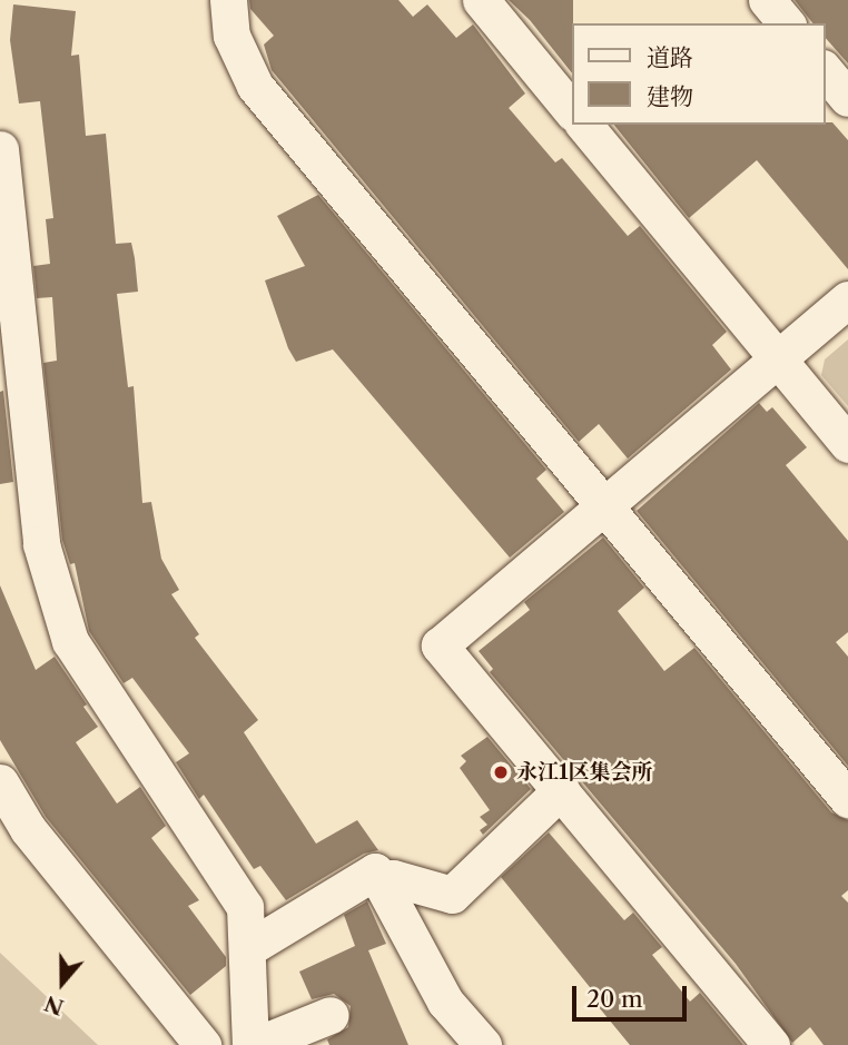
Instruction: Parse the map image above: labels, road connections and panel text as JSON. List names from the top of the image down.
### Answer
{
  "places": ["永江1区集会所"],
  "legend": ["道路", "建物"],
  "scale_bar": "20 m",
  "north": "bottom"
}
